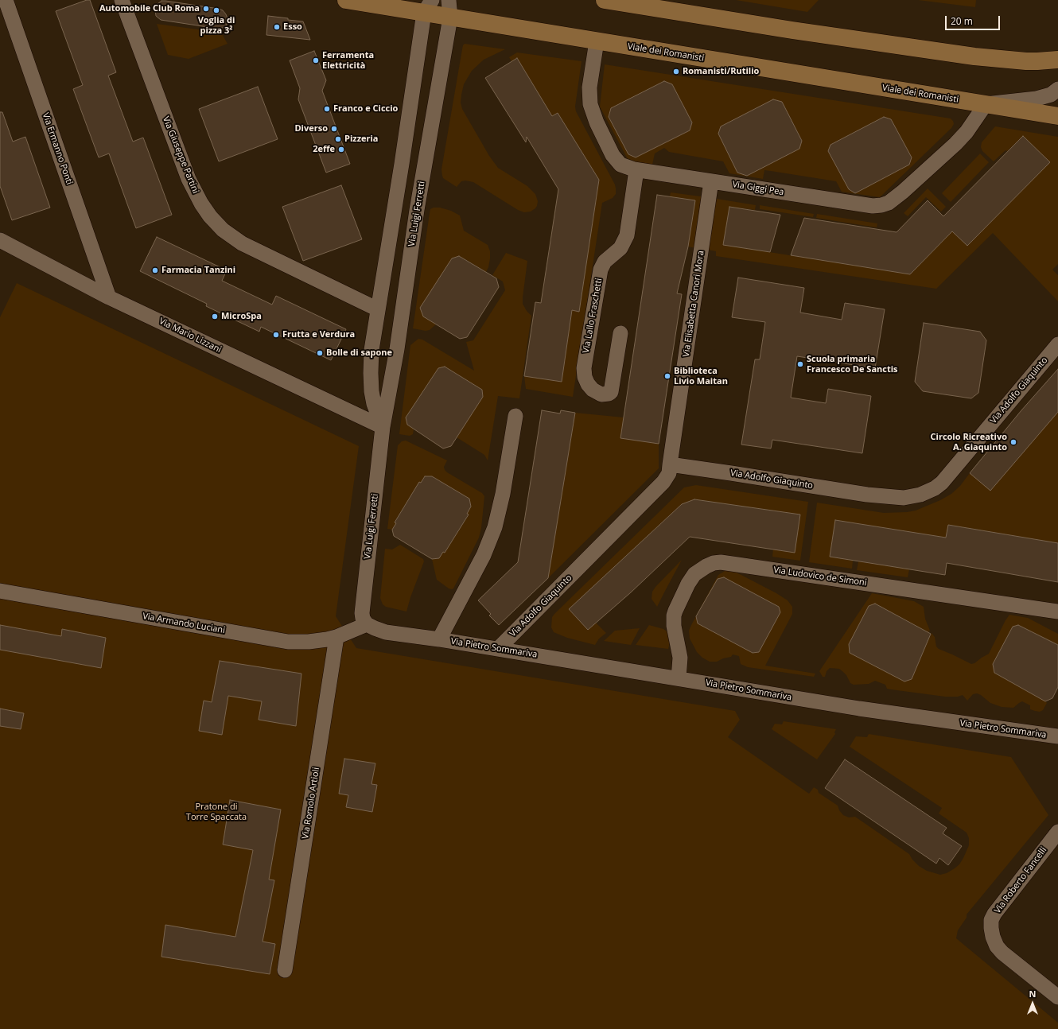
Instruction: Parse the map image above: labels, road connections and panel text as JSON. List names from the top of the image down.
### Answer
{
  "streets": {
    "street": [
      "Viale dei Romanisti",
      "Via Ermanno Ponti",
      "Via Giuseppe Partini",
      "Via Giggi Pea",
      "Via Luigi Ferretti",
      "Via Elisabetta Canori Mora",
      "Via Lallo Fraschetti",
      "Via Mario Lizzani",
      "Via Adolfo Giaquinto",
      "Via Ludovico de Simoni",
      "Via Armando Luciani",
      "Via Pietro Sommariva",
      "Via Romolo Artioli",
      "Via Roberto Fancelli"
    ]
  },
  "crossings": [
    ["Viale dei Romanisti", "Via Giggi Pea"],
    ["Viale dei Romanisti", "Via Luigi Ferretti"],
    ["Via Ermanno Ponti", "Via Mario Lizzani"],
    ["Via Giuseppe Partini", "Via Luigi Ferretti"],
    ["Via Giggi Pea", "Via Elisabetta Canori Mora"],
    ["Via Giggi Pea", "Via Lallo Fraschetti"],
    ["Via Luigi Ferretti", "Via Mario Lizzani"],
    ["Via Luigi Ferretti", "Via Armando Luciani"],
    ["Via Luigi Ferretti", "Via Pietro Sommariva"],
    ["Via Elisabetta Canori Mora", "Via Adolfo Giaquinto"],
    ["Via Adolfo Giaquinto", "Via Pietro Sommariva"],
    ["Via Ludovico de Simoni", "Via Pietro Sommariva"],
    ["Via Armando Luciani", "Via Pietro Sommariva"],
    ["Via Armando Luciani", "Via Romolo Artioli"]
  ],
  "parks": ["Pratone di Torre Spaccata"],
  "places": [
    "Automobile Club Roma",
    "Voglia di pizza 3²",
    "Esso",
    "Ferramenta Elettricità",
    "Romanisti/Rutilio",
    "Franco e Ciccio",
    "Diverso",
    "Pizzeria",
    "2effe",
    "Farmacia Tanzini",
    "MicroSpa",
    "Frutta e Verdura",
    "Bolle di sapone",
    "Scuola primaria Francesco De Sanctis",
    "Biblioteca Livio Maitan",
    "Circolo Ricreativo A. Giaquinto"
  ],
  "scale_bar": "20 m",
  "north": "top"
}
